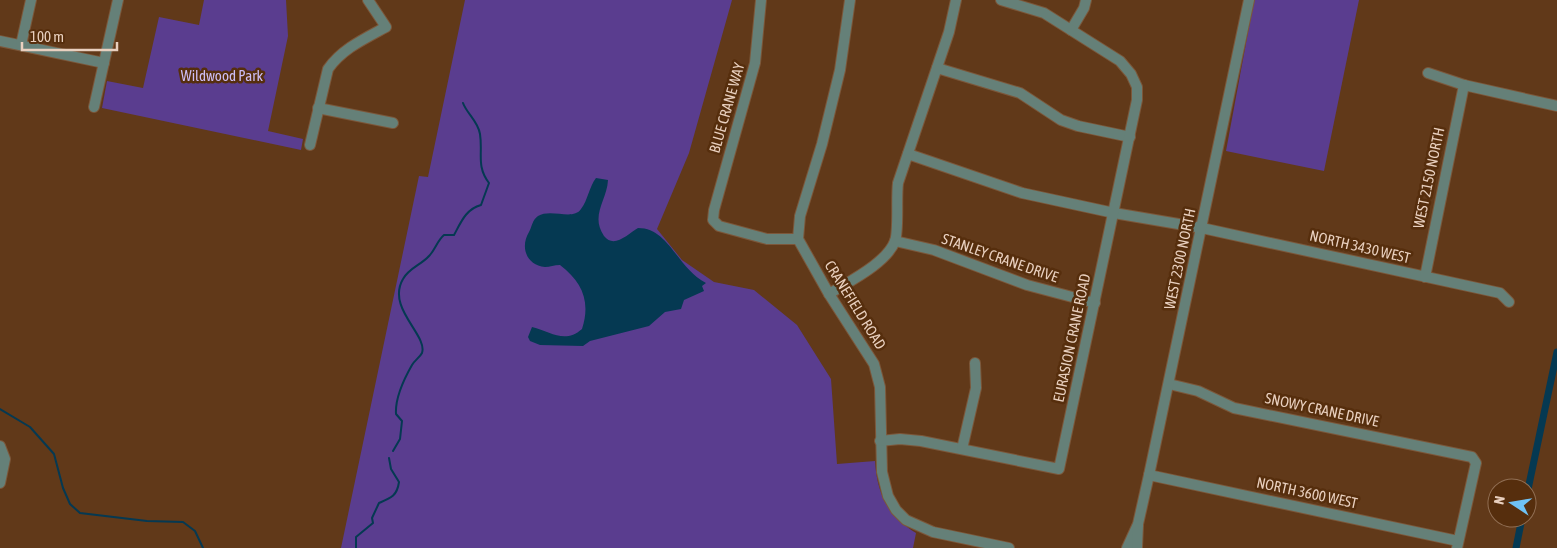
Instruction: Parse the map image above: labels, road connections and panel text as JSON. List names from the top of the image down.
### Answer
{
  "streets": {
    "street": [
      "BLUE CRANE WAY",
      "WEST 2150 NORTH",
      "NORTH 3430 WEST",
      "STANLEY CRANE DRIVE",
      "WEST 2300 NORTH",
      "CRANEFIELD ROAD",
      "EURASION CRANE ROAD",
      "SNOWY CRANE DRIVE",
      "NORTH 3600 WEST"
    ]
  },
  "crossings": [
    ["BLUE CRANE WAY", "CRANEFIELD ROAD"],
    ["WEST 2150 NORTH", "NORTH 3430 WEST"],
    ["NORTH 3430 WEST", "WEST 2300 NORTH"],
    ["NORTH 3430 WEST", "EURASION CRANE ROAD"],
    ["STANLEY CRANE DRIVE", "EURASION CRANE ROAD"],
    ["WEST 2300 NORTH", "SNOWY CRANE DRIVE"],
    ["WEST 2300 NORTH", "NORTH 3600 WEST"],
    ["SNOWY CRANE DRIVE", "NORTH 3600 WEST"]
  ],
  "parks": ["Wildwood Park"],
  "scale_bar": "100 m",
  "north": "left"
}
